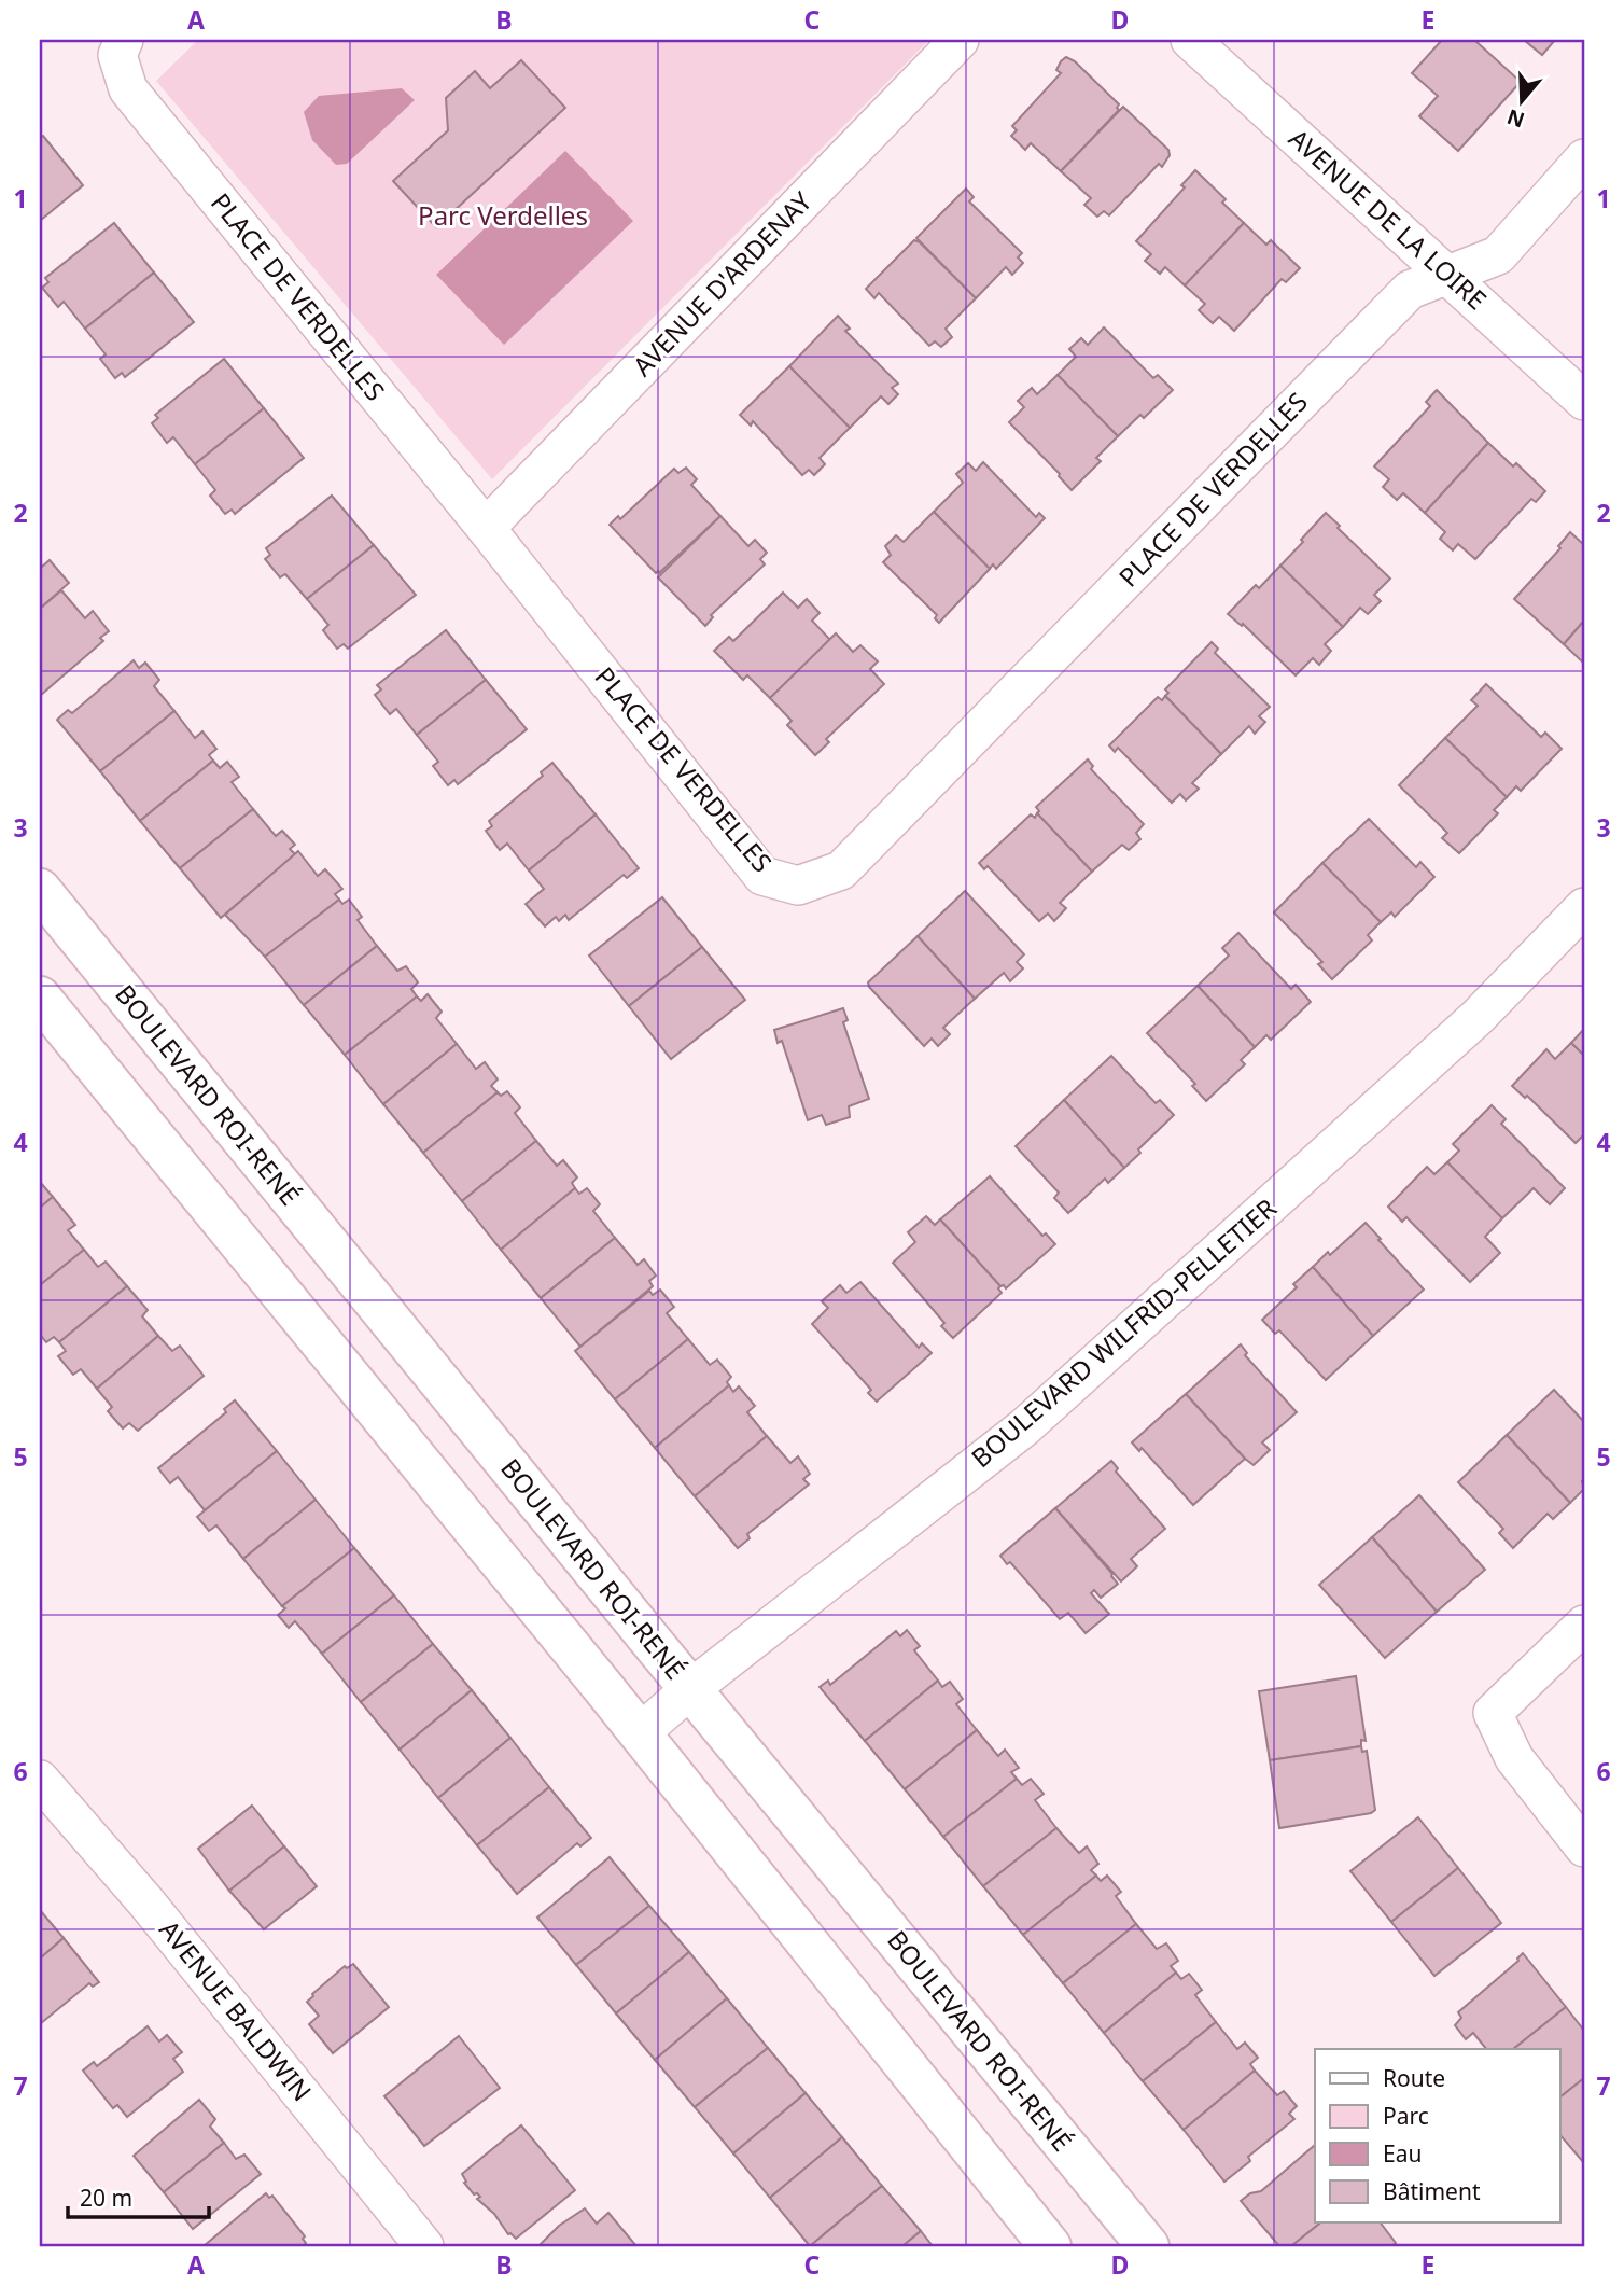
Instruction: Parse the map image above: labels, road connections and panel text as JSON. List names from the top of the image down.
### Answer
{
  "streets": {
    "street": [
      "AVENUE DE LA LOIRE",
      "AVENUE D'ARDENAY",
      "PLACE DE VERDELLES",
      "BOULEVARD ROI-RENÉ",
      "BOULEVARD WILFRID-PELLETIER",
      "AVENUE BALDWIN"
    ]
  },
  "crossings": [
    ["AVENUE DE LA LOIRE", "PLACE DE VERDELLES"],
    ["AVENUE D'ARDENAY", "PLACE DE VERDELLES"],
    ["BOULEVARD ROI-RENÉ", "BOULEVARD WILFRID-PELLETIER"]
  ],
  "parks": ["Parc Verdelles"],
  "legend": [
    "Route",
    "Parc",
    "Eau",
    "Bâtiment"
  ],
  "scale_bar": "20 m",
  "north": "bottom",
  "grid": {
    "columns": [
      "A",
      "B",
      "C",
      "D",
      "E"
    ],
    "rows": [
      "1",
      "2",
      "3",
      "4",
      "5",
      "6",
      "7"
    ]
  }
}
